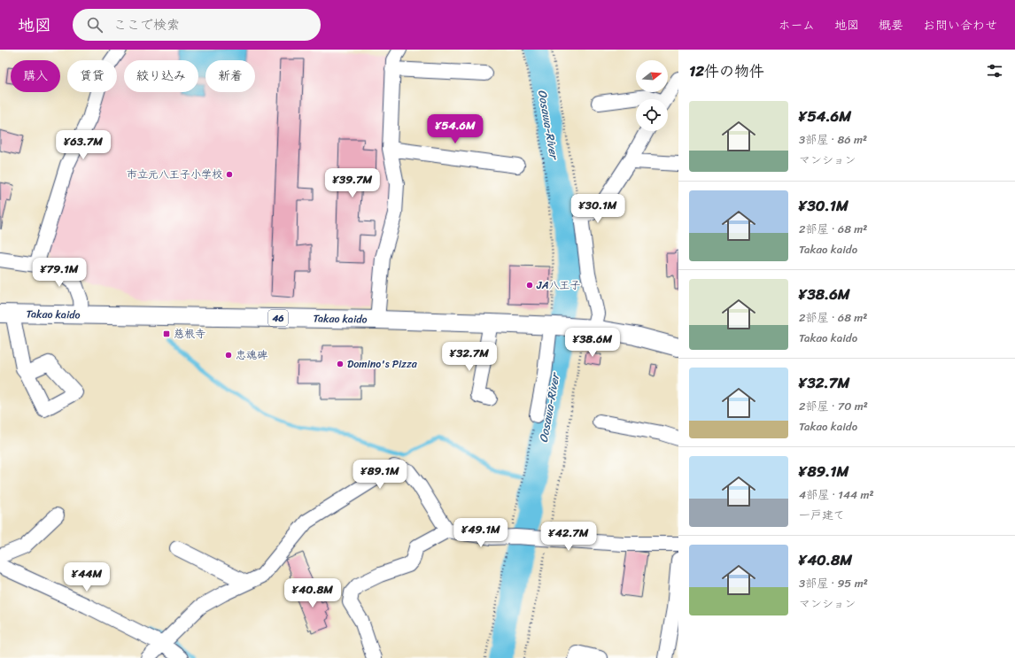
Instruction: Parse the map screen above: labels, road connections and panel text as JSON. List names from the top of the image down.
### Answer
{
  "streets": {
    "main road": ["Takao kaido", "46"]
  },
  "water": ["Oosawa-River"],
  "places": {
    "other": [
      "市立元八王子小学校",
      "JA八王子",
      "忠魂碑",
      "Domino's Pizza"
    ],
    "transit": ["慈根寺"]
  },
  "north": "right",
  "page": {
    "header": "地図",
    "search": "ここで検索",
    "nav": [
      "ホーム",
      "地図",
      "概要",
      "お問い合わせ"
    ],
    "heading": "12件の物件",
    "chip": [
      "購入",
      "賃貸",
      "絞り込み",
      "新着"
    ],
    "list": [
      {
        "name": "¥54.6M",
        "note": "3部屋 · 86 m² · マンション"
      },
      {
        "name": "¥30.1M",
        "note": "2部屋 · 68 m² · Takao kaido"
      },
      {
        "name": "¥38.6M",
        "note": "2部屋 · 68 m² · Takao kaido"
      },
      {
        "name": "¥32.7M",
        "note": "2部屋 · 70 m² · Takao kaido"
      },
      {
        "name": "¥89.1M",
        "note": "4部屋 · 144 m² · 一戸建て"
      },
      {
        "name": "¥40.8M",
        "note": "3部屋 · 95 m² · マンション"
      }
    ],
    "price": [
      "¥54.6M",
      "¥63.7M",
      "¥39.7M",
      "¥30.1M",
      "¥79.1M",
      "¥38.6M",
      "¥32.7M",
      "¥89.1M",
      "¥49.1M",
      "¥42.7M",
      "¥44M",
      "¥40.8M"
    ]
  }
}
